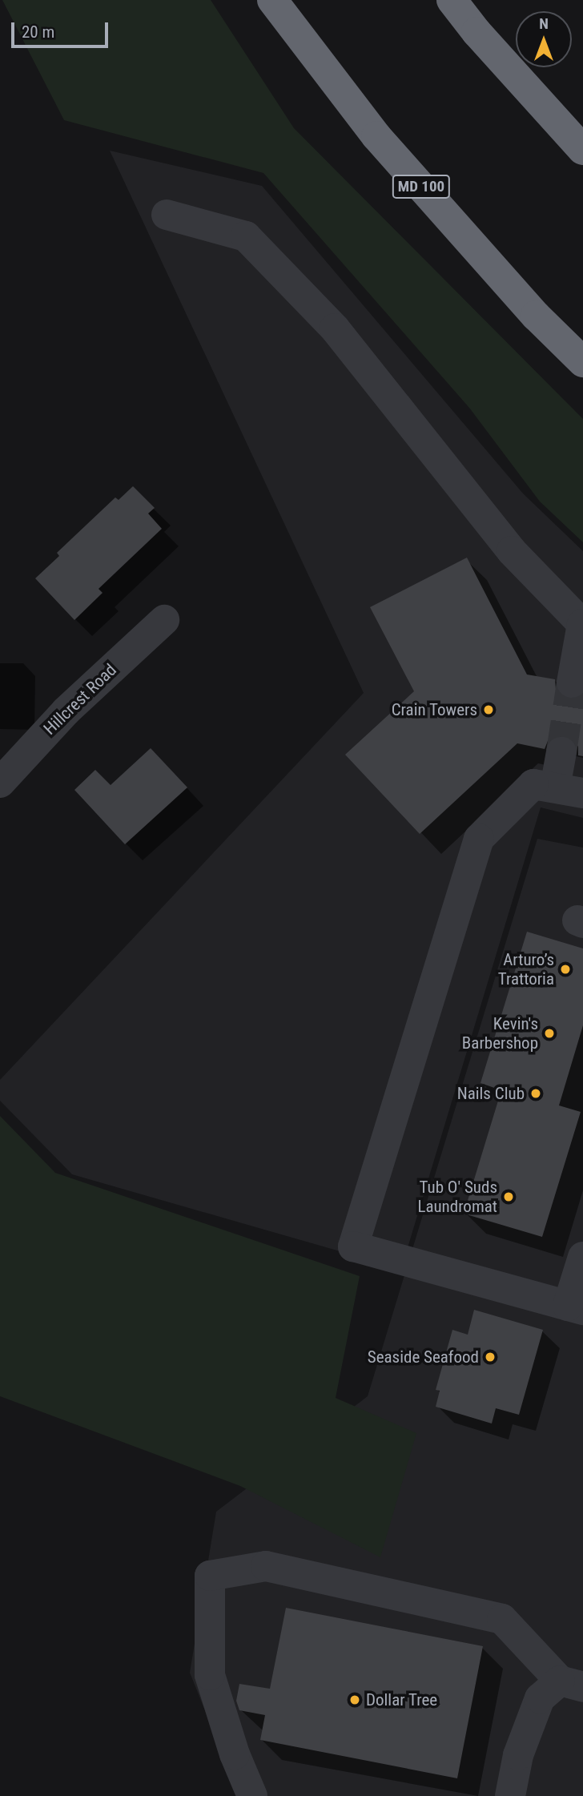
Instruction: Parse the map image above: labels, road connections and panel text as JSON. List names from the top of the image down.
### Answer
{
  "streets": {
    "highway": ["MD 100"],
    "street": ["Hillcrest Road"]
  },
  "places": [
    "Crain Towers",
    "Arturo’s Trattoria",
    "Kevin's Barbershop",
    "Nails Club",
    "Tub O' Suds Laundromat",
    "Seaside Seafood",
    "Dollar Tree"
  ],
  "scale_bar": "20 m",
  "north": "top"
}
